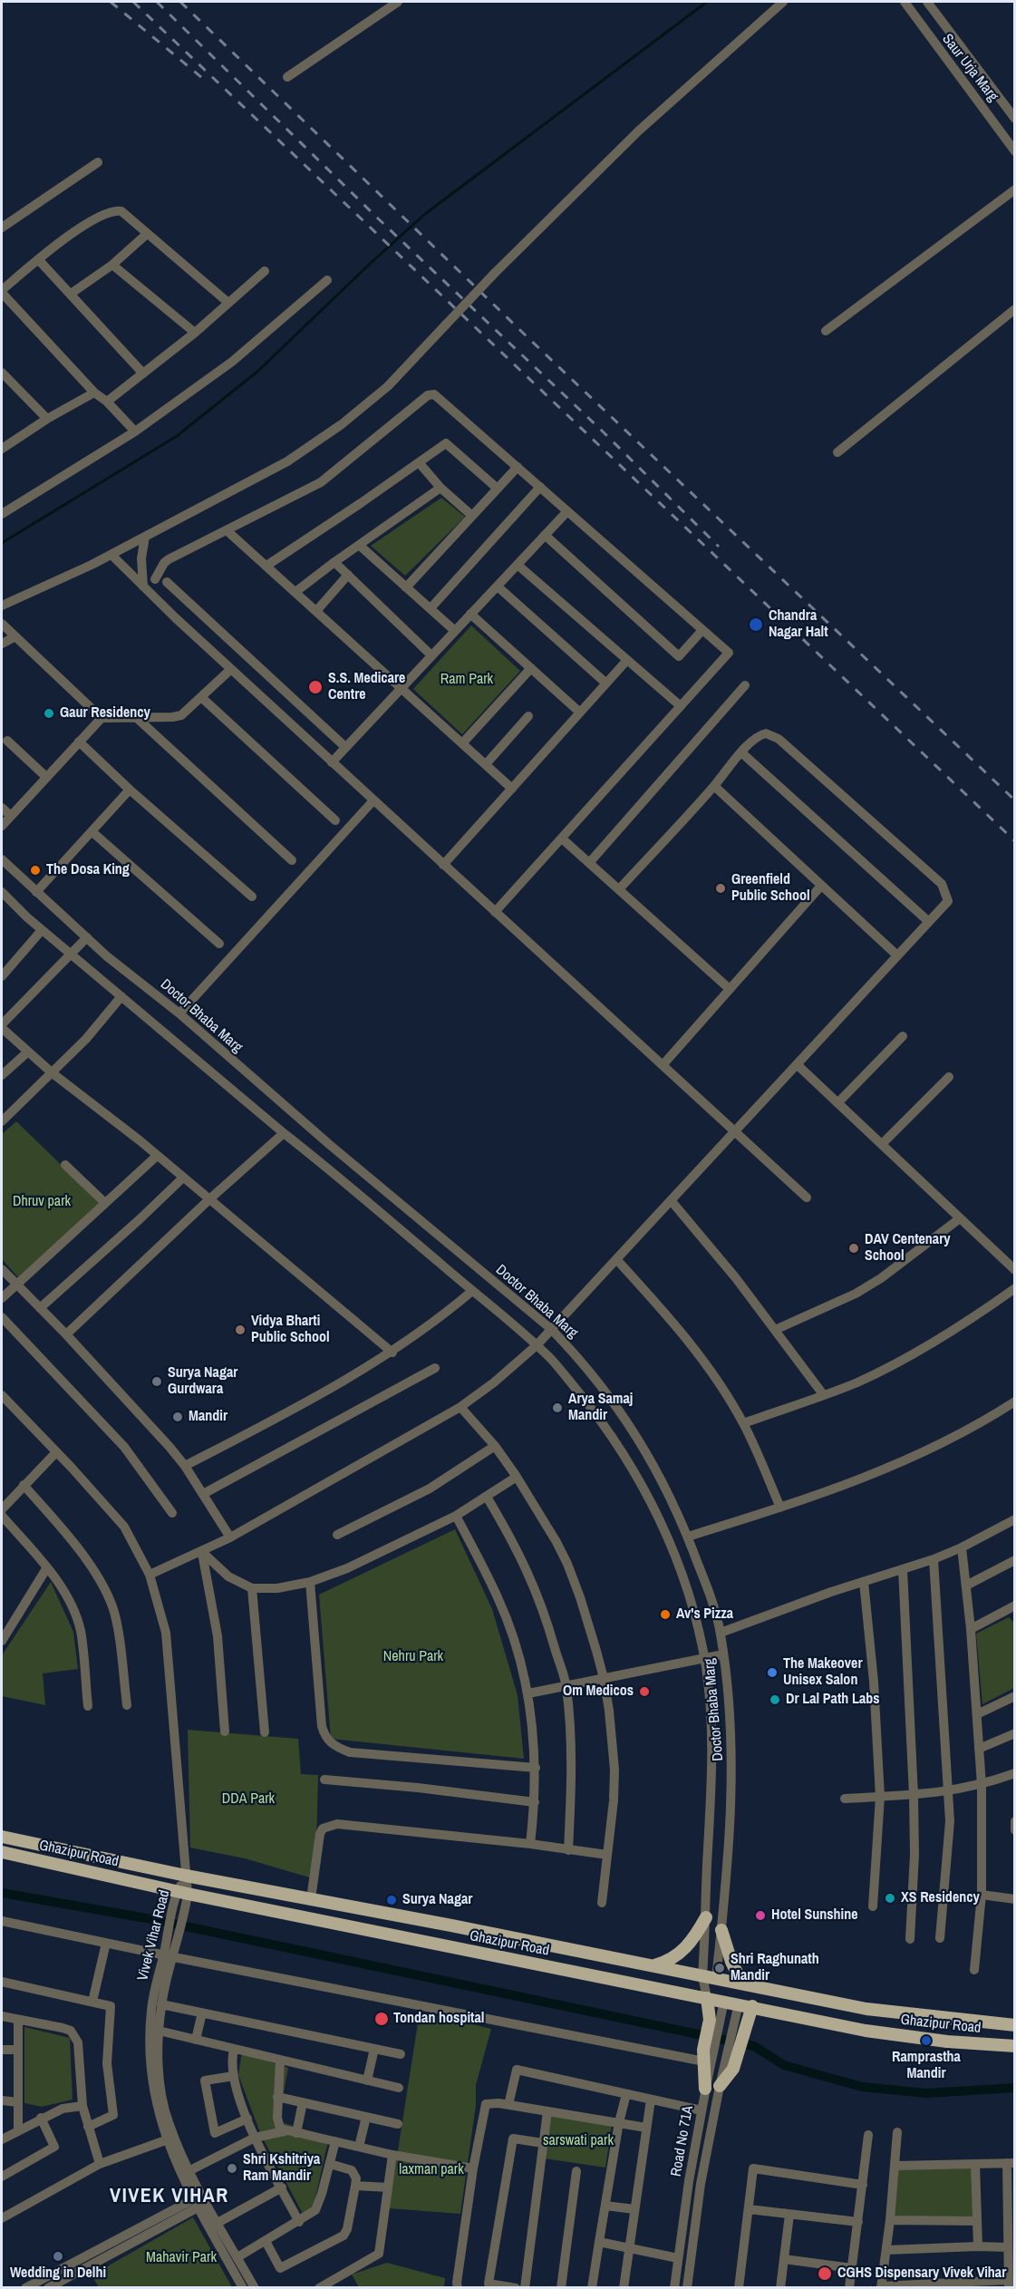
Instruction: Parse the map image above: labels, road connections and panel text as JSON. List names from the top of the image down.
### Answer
{
  "streets": {
    "main road": ["Ghazipur Road"],
    "street": [
      "Saur Urja Marg",
      "Doctor Bhaba Marg",
      "Vivek Vihar Road",
      "Road No 71A"
    ]
  },
  "crossings": [
    ["Doctor Bhaba Marg", "Ghazipur Road"],
    ["Ghazipur Road", "Vivek Vihar Road"]
  ],
  "districts": ["VIVEK VIHAR"],
  "parks": [
    "Ram Park",
    "Dhruv park",
    "Nehru Park",
    "DDA Park",
    "sarswati park",
    "laxman park",
    "Mahavir Park"
  ],
  "places": [
    "Chandra Nagar Halt",
    "S.S. Medicare Centre",
    "Gaur Residency",
    "The Dosa King",
    "Greenfield Public School",
    "DAV Centenary School",
    "Vidya Bharti Public School",
    "Surya Nagar Gurdwara",
    "Arya Samaj Mandir",
    "Mandir",
    "Av's Pizza",
    "The Makeover Unisex Salon",
    "Om Medicos",
    "Dr Lal Path Labs",
    "XS Residency",
    "Surya Nagar",
    "Hotel Sunshine",
    "Shri Raghunath Mandir",
    "Tondan hospital",
    "Ramprastha Mandir",
    "Shri Kshitriya Ram Mandir",
    "Wedding in Delhi",
    "CGHS Dispensary Vivek Vihar"
  ]
}
